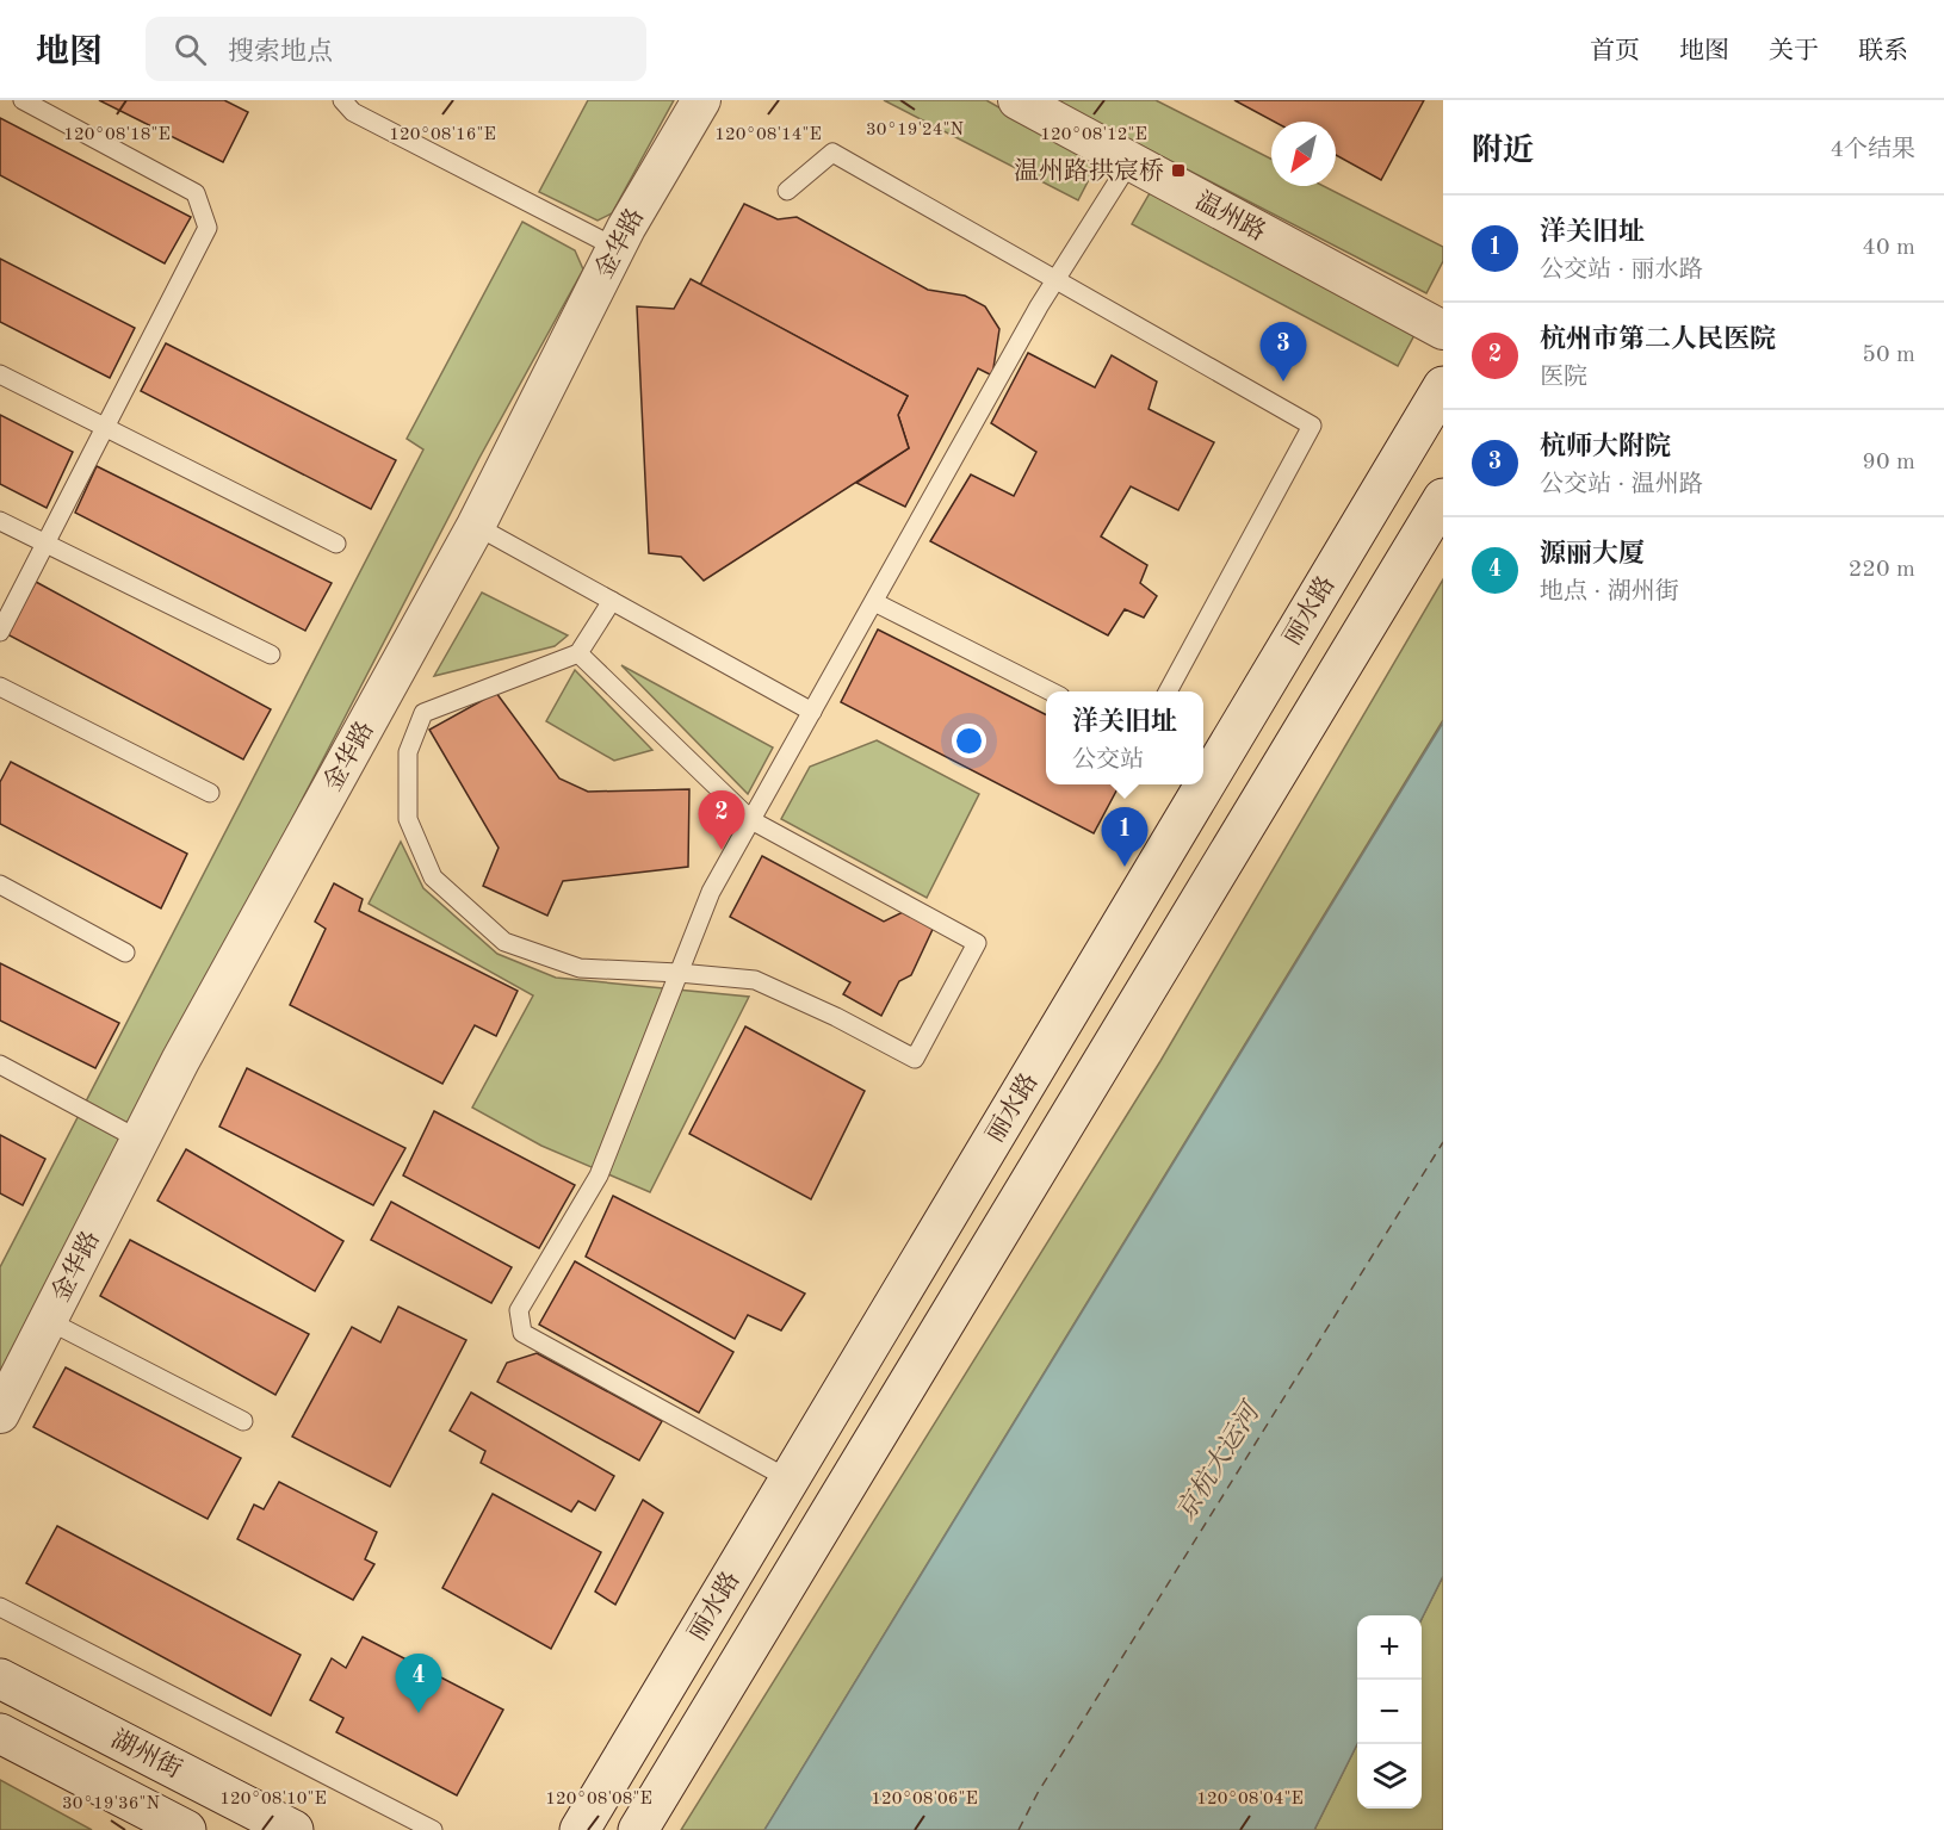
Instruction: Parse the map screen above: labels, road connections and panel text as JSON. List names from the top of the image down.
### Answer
{
  "streets": {
    "main road": ["丽水路", "湖州街"],
    "street": ["温州路", "金华路"]
  },
  "water": ["京杭大运河"],
  "places": {
    "transit": ["温州路拱宸桥"]
  },
  "north": "bottom left",
  "page": {
    "header": "地图",
    "search": "搜索地点",
    "nav": [
      "首页",
      "地图",
      "关于",
      "联系"
    ],
    "heading": ["附近", "4个结果"],
    "list": [
      {
        "mark": "1",
        "name": "洋关旧址",
        "note": "公交站 · 丽水路",
        "value": "40 m"
      },
      {
        "mark": "2",
        "name": "杭州市第二人民医院",
        "note": "医院",
        "value": "50 m"
      },
      {
        "mark": "3",
        "name": "杭师大附院",
        "note": "公交站 · 温州路",
        "value": "90 m"
      },
      {
        "mark": "4",
        "name": "源丽大厦",
        "note": "地点 · 湖州街",
        "value": "220 m"
      }
    ],
    "pins": [
      "3",
      "2",
      "1",
      "4"
    ],
    "popup": ["洋关旧址", "公交站"],
    "map_buttons": ["+", "−"]
  },
  "coordinates": [
    "30°19'24\"N",
    "120°08'18\"E",
    "120°08'16\"E",
    "120°08'14\"E",
    "120°08'12\"E",
    "120°08'10\"E",
    "120°08'08\"E",
    "120°08'06\"E",
    "120°08'04\"E",
    "30°19'36\"N"
  ]
}
